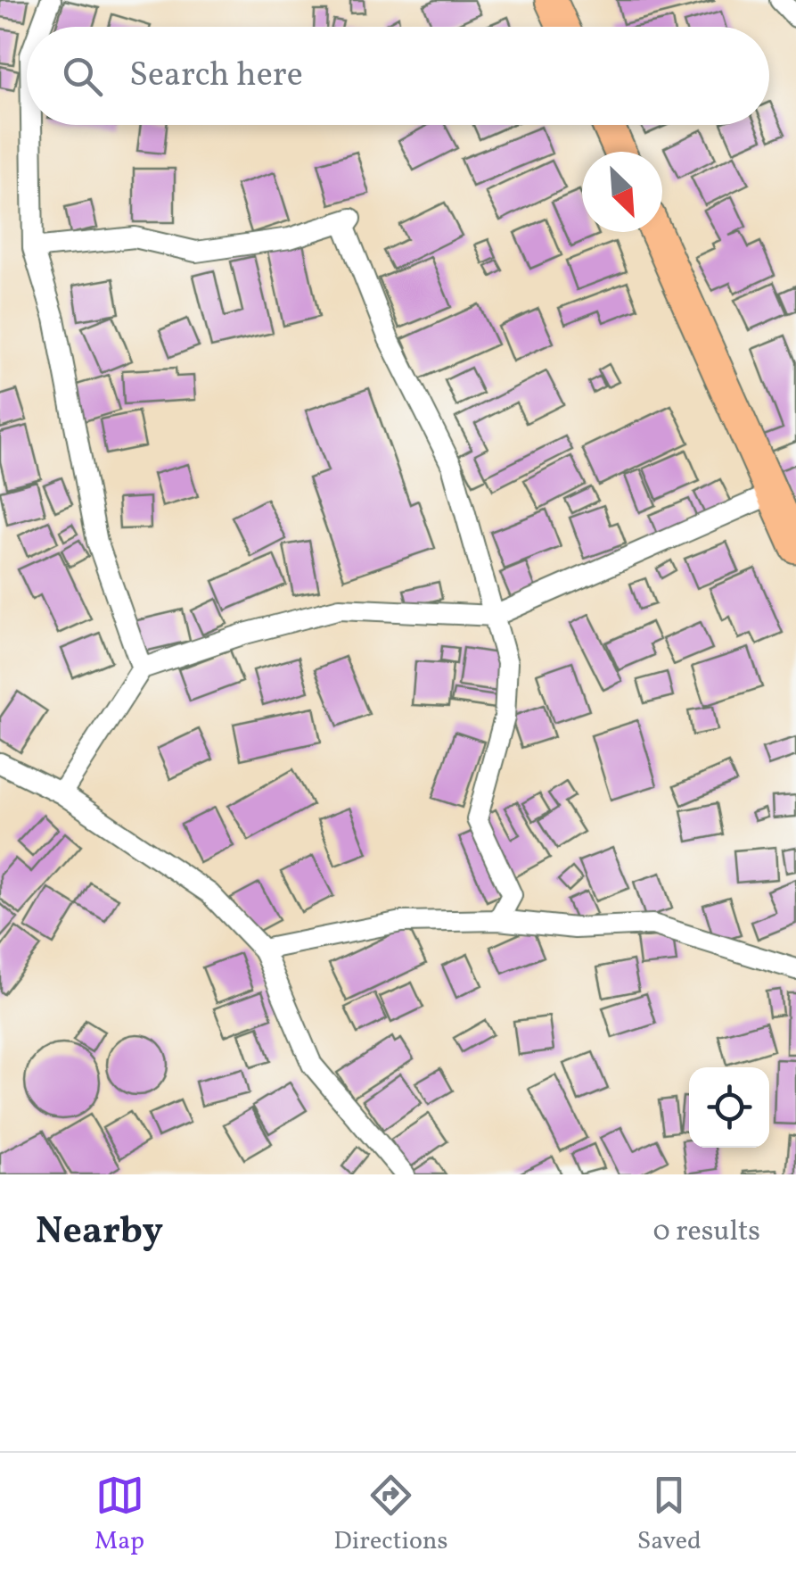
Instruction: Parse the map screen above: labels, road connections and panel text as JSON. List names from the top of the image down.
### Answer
{
  "north": "bottom right",
  "page": {
    "search": "Search here",
    "heading": ["Nearby", "0 results"],
    "nav": ["Map", "Directions", "Saved"]
  }
}
